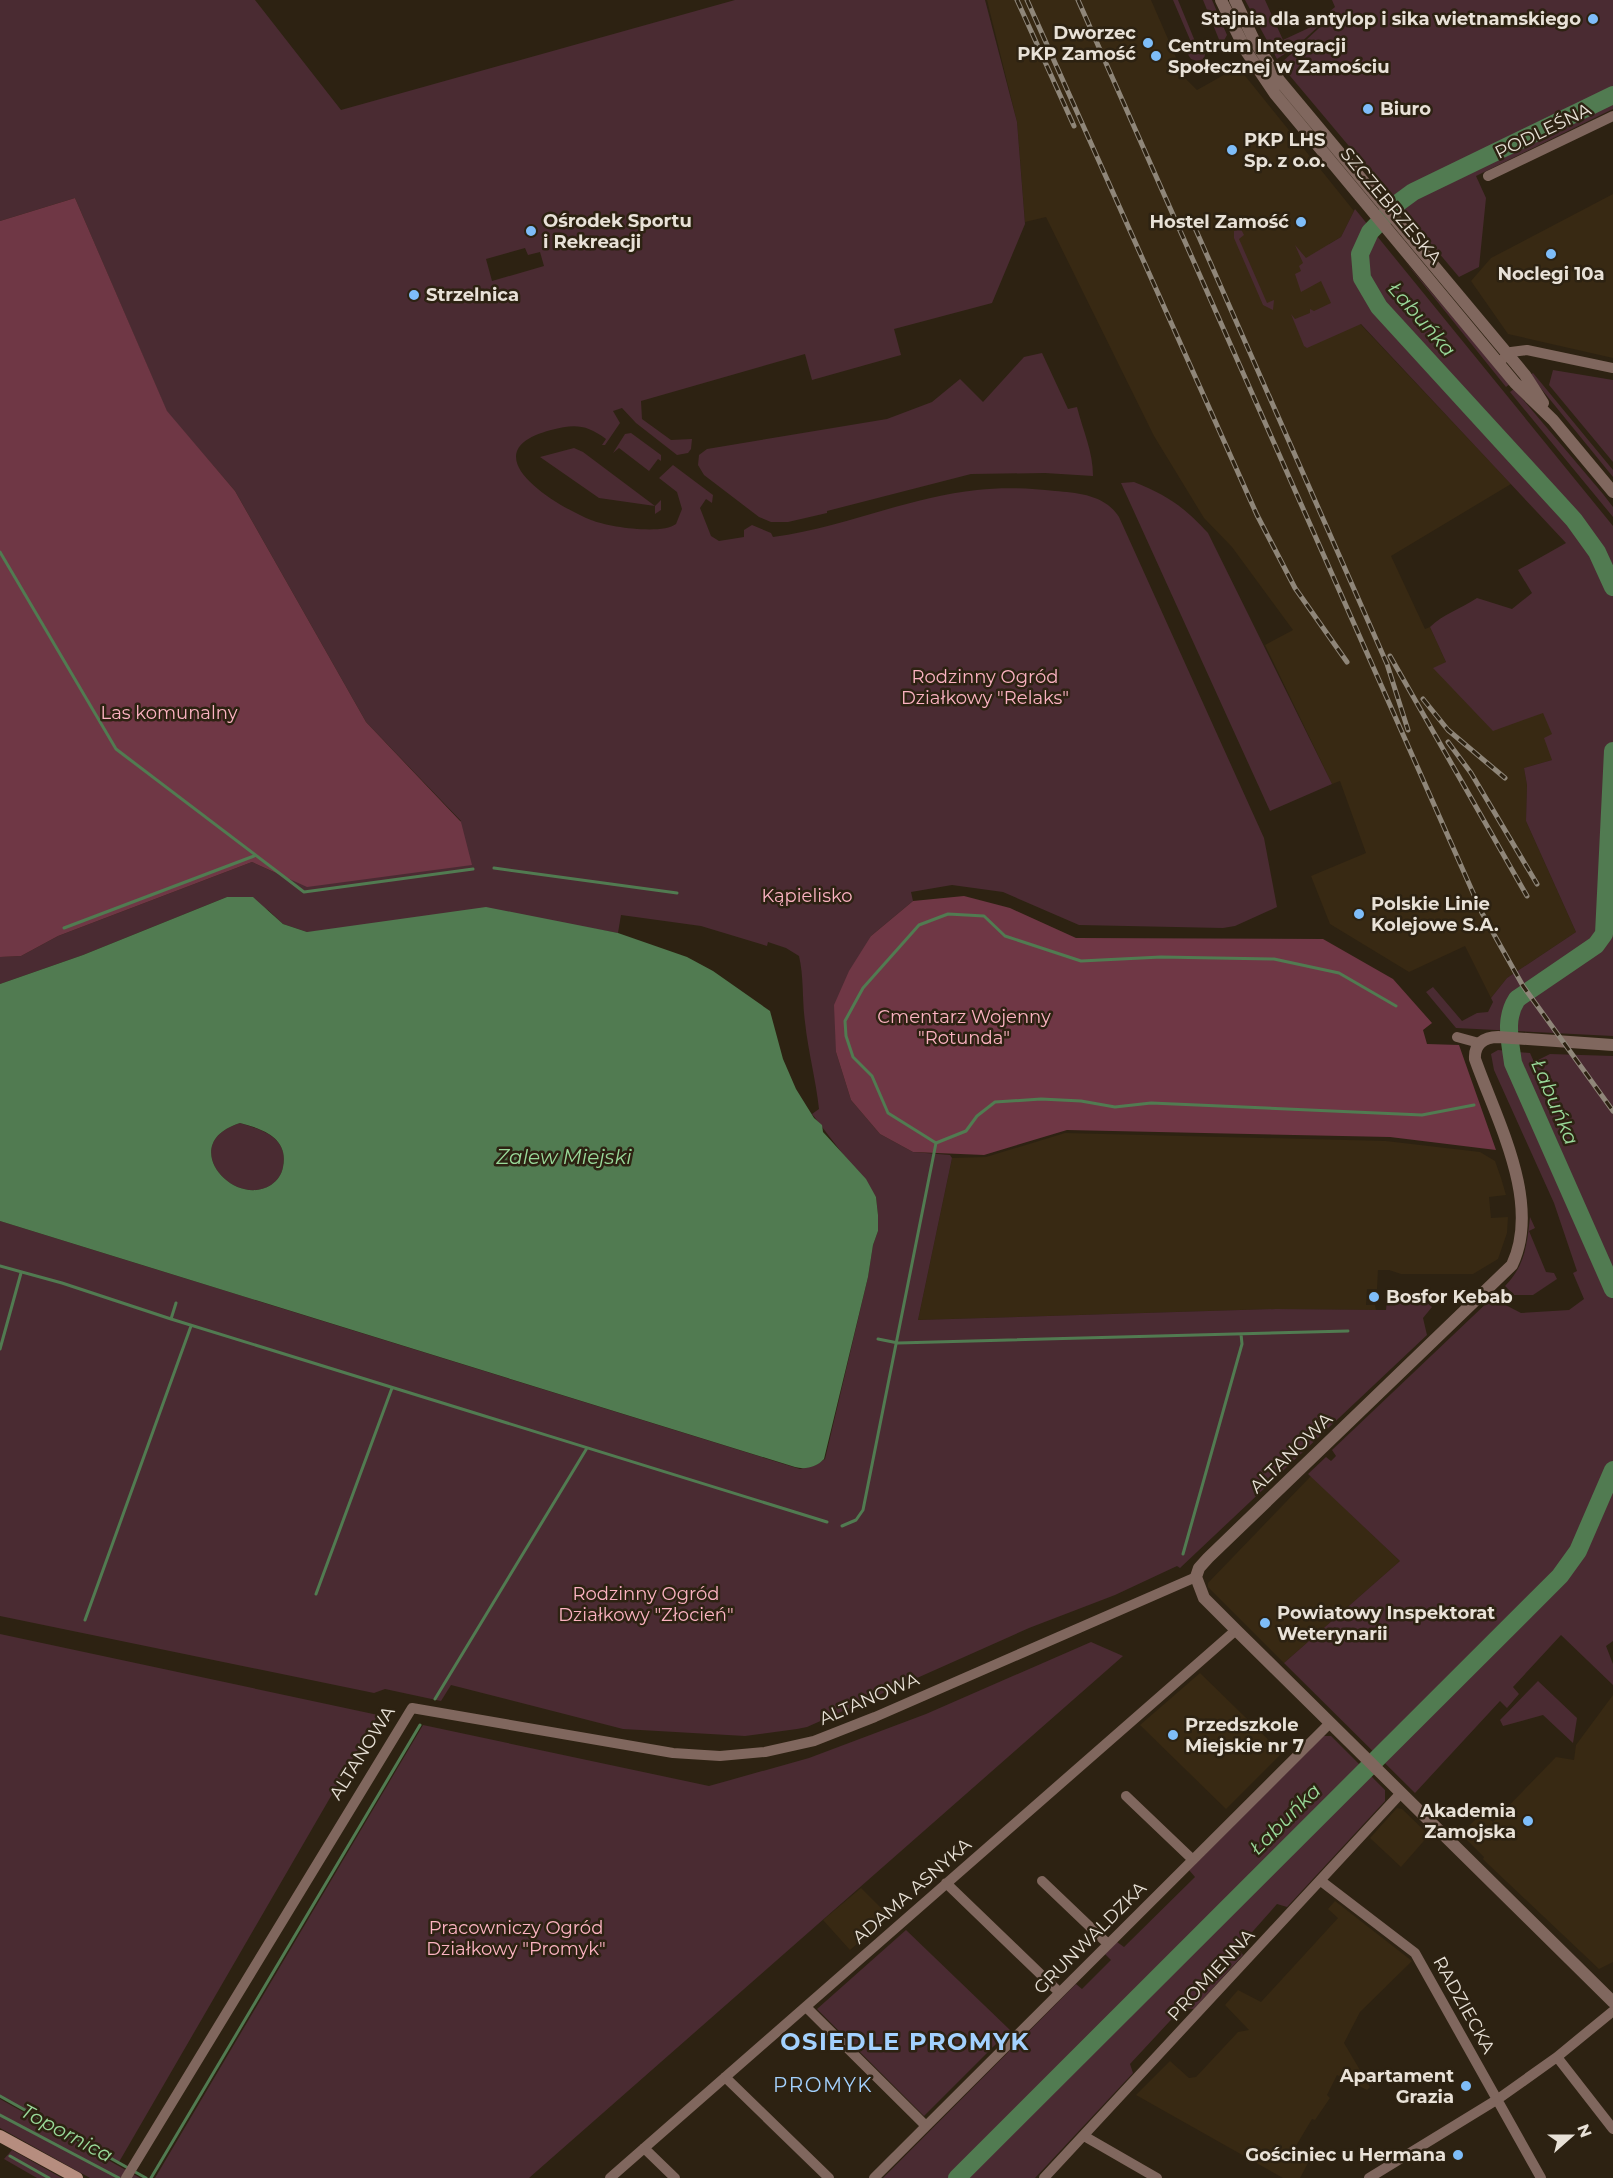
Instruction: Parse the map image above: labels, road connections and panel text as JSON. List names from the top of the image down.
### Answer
{
  "streets": {
    "street": [
      "PODLEŚNA",
      "SZCZEBRZESKA",
      "ALTANOWA",
      "ADAMA ASNYKA",
      "GRUNWALDZKA",
      "PROMIENNA",
      "RADZIECKA"
    ]
  },
  "crossings": [
    ["PROMIENNA", "RADZIECKA"]
  ],
  "districts": ["OSIEDLE PROMYK", "PROMYK"],
  "water": ["Łabuńka", "Zalew Miejski", "Topornica"],
  "parks": [
    "Rodzinny Ogród Działkowy \"Relaks\"",
    "Las komunalny",
    "Kąpielisko",
    "Cmentarz Wojenny \"Rotunda\"",
    "Rodzinny Ogród Działkowy \"Złocień\"",
    "Pracowniczy Ogród Działkowy \"Promyk\""
  ],
  "places": [
    "Stajnia dla antylop i sika wietnamskiego",
    "Dworzec PKP Zamość",
    "Centrum Integracji Społecznej w Zamościu",
    "Biuro",
    "PKP LHS Sp. z o.o.",
    "Hostel Zamość",
    "Ośrodek Sportu i Rekreacji",
    "Noclegi 10a",
    "Strzelnica",
    "Polskie Linie Kolejowe S.A.",
    "Bosfor Kebab",
    "Powiatowy Inspektorat Weterynarii",
    "Przedszkole Miejskie nr 7",
    "Akademia Zamojska",
    "Apartament Grazia",
    "Gościniec u Hermana"
  ],
  "north": "right"
}
